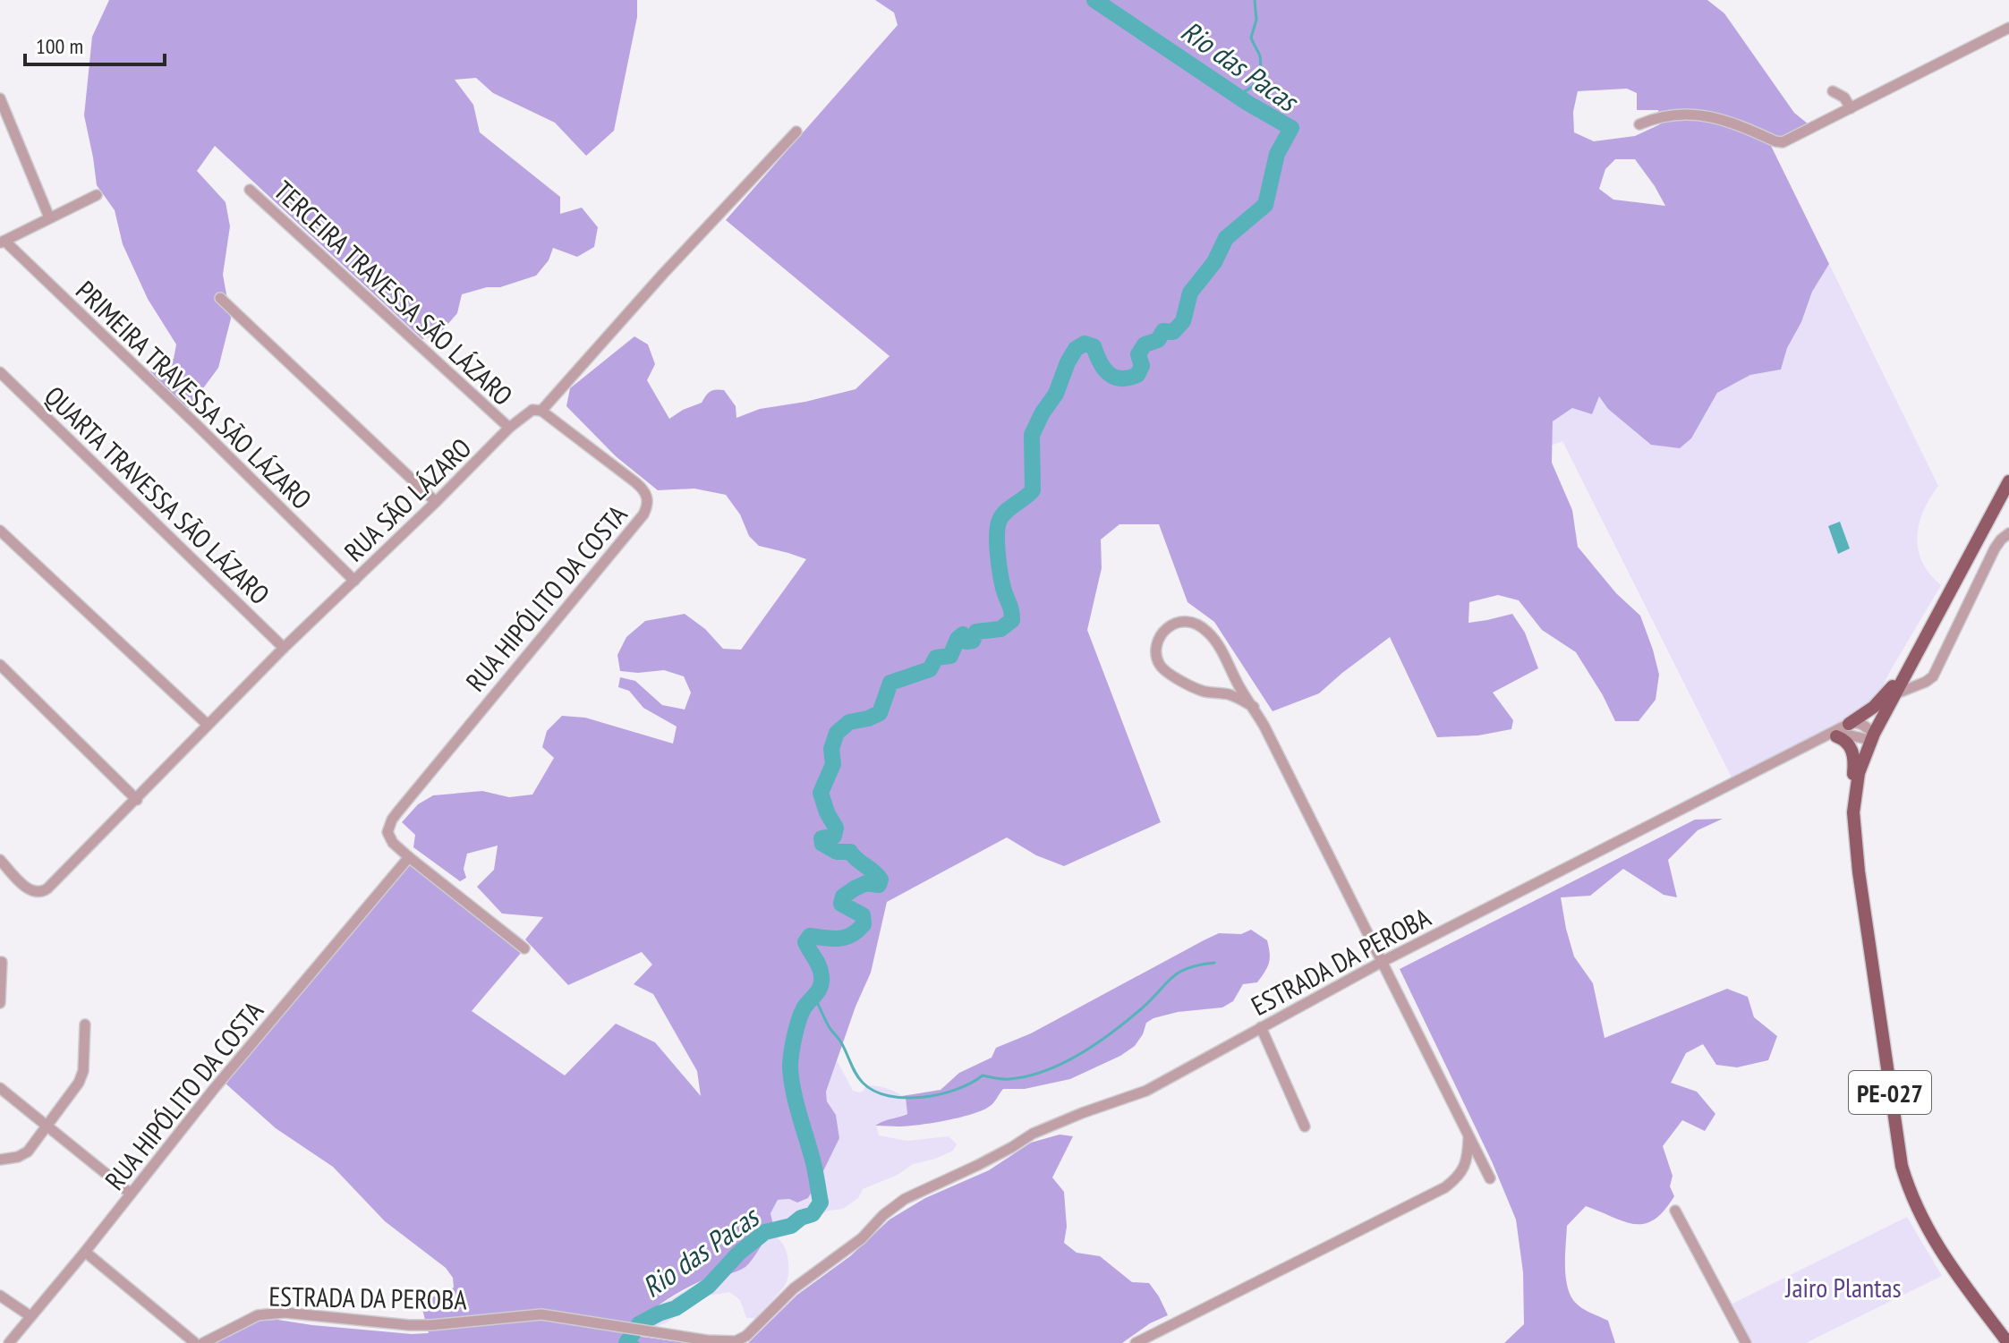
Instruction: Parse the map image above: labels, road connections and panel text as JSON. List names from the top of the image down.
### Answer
{
  "streets": {
    "main road": ["PE-027"],
    "street": [
      "TERCEIRA TRAVESSA SÃO LÁZARO",
      "PRIMEIRA TRAVESSA SÃO LÁZARO",
      "QUARTA TRAVESSA SÃO LÁZARO",
      "RUA SÃO LÁZARO",
      "RUA HIPÓLITO DA COSTA",
      "ESTRADA DA PEROBA"
    ]
  },
  "crossings": [
    ["TERCEIRA TRAVESSA SÃO LÁZARO", "RUA SÃO LÁZARO"],
    ["PRIMEIRA TRAVESSA SÃO LÁZARO", "RUA SÃO LÁZARO"],
    ["QUARTA TRAVESSA SÃO LÁZARO", "RUA SÃO LÁZARO"],
    ["RUA SÃO LÁZARO", "RUA HIPÓLITO DA COSTA"]
  ],
  "water": ["Rio das Pacas"],
  "parks": ["Jairo Plantas"],
  "scale_bar": "100 m"
}
